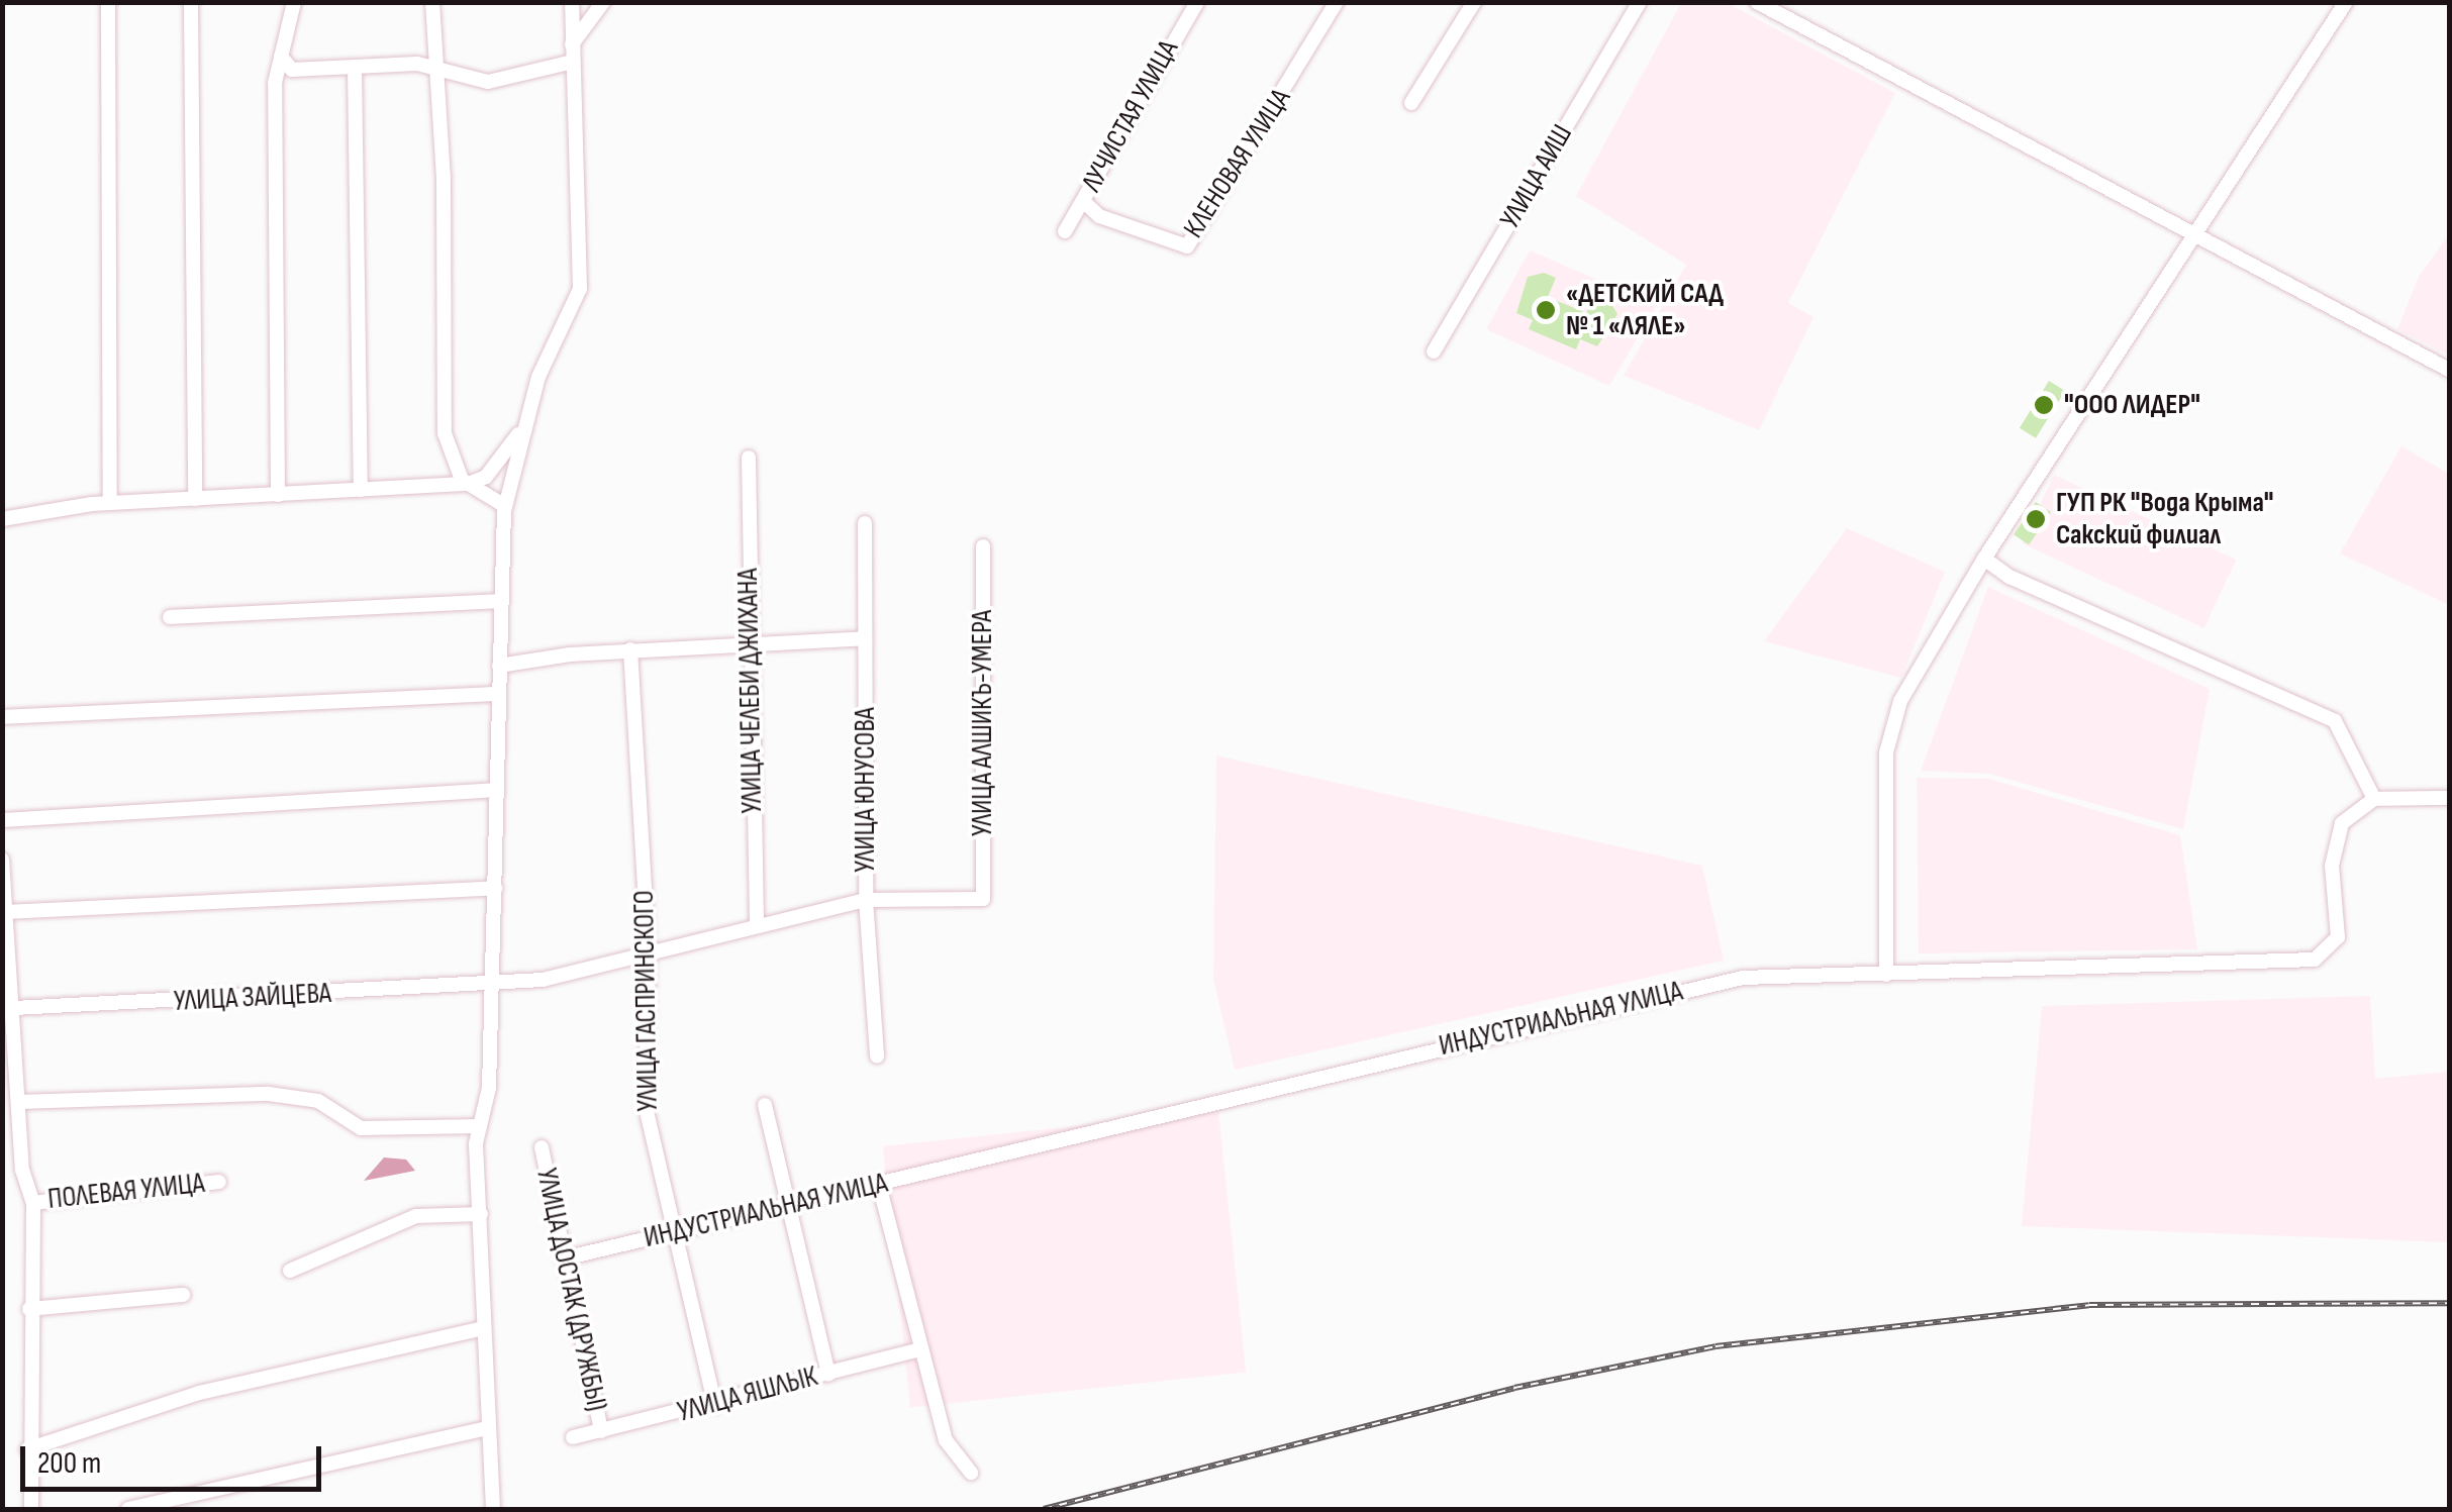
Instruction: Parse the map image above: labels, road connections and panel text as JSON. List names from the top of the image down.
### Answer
{
  "streets": {
    "street": [
      "ЛУЧИСТАЯ УЛИЦА",
      "КЛЕНОВАЯ УЛИЦА",
      "УЛИЦА АИШ",
      "УЛИЦА ЧЕЛЕБИ ДЖИХАНА",
      "УЛИЦА АЛШИКЪ-УМЕРА",
      "УЛИЦА ЮНУСОВА",
      "УЛИЦА ЗАЙЦЕВА",
      "УЛИЦА ГАСПРИНСКОГО",
      "ИНДУСТРИАЛЬНАЯ УЛИЦА",
      "ПОЛЕВАЯ УЛИЦА",
      "УЛИЦА ДОСТАК (ДРУЖБЫ)",
      "УЛИЦА ЯШЛЫК"
    ]
  },
  "crossings": [
    ["ЛУЧИСТАЯ УЛИЦА", "КЛЕНОВАЯ УЛИЦА"],
    ["УЛИЦА ЧЕЛЕБИ ДЖИХАНА", "УЛИЦА ЗАЙЦЕВА"],
    ["УЛИЦА АЛШИКЪ-УМЕРА", "УЛИЦА ЗАЙЦЕВА"],
    ["УЛИЦА ЮНУСОВА", "УЛИЦА ЗАЙЦЕВА"],
    ["УЛИЦА ЗАЙЦЕВА", "УЛИЦА ГАСПРИНСКОГО"],
    ["УЛИЦА ГАСПРИНСКОГО", "ИНДУСТРИАЛЬНАЯ УЛИЦА"],
    ["УЛИЦА ГАСПРИНСКОГО", "УЛИЦА ЯШЛЫК"],
    ["ИНДУСТРИАЛЬНАЯ УЛИЦА", "УЛИЦА ДОСТАК (ДРУЖБЫ)"],
    ["УЛИЦА ДОСТАК (ДРУЖБЫ)", "УЛИЦА ЯШЛЫК"]
  ],
  "places": ["«ДЕТСКИЙ САД № 1 «ЛЯЛЕ»", "\"ООО ЛИДЕР\"", "ГУП РК \"Вода Крыма\" Сакский филиал"],
  "scale_bar": "200 m"
}
